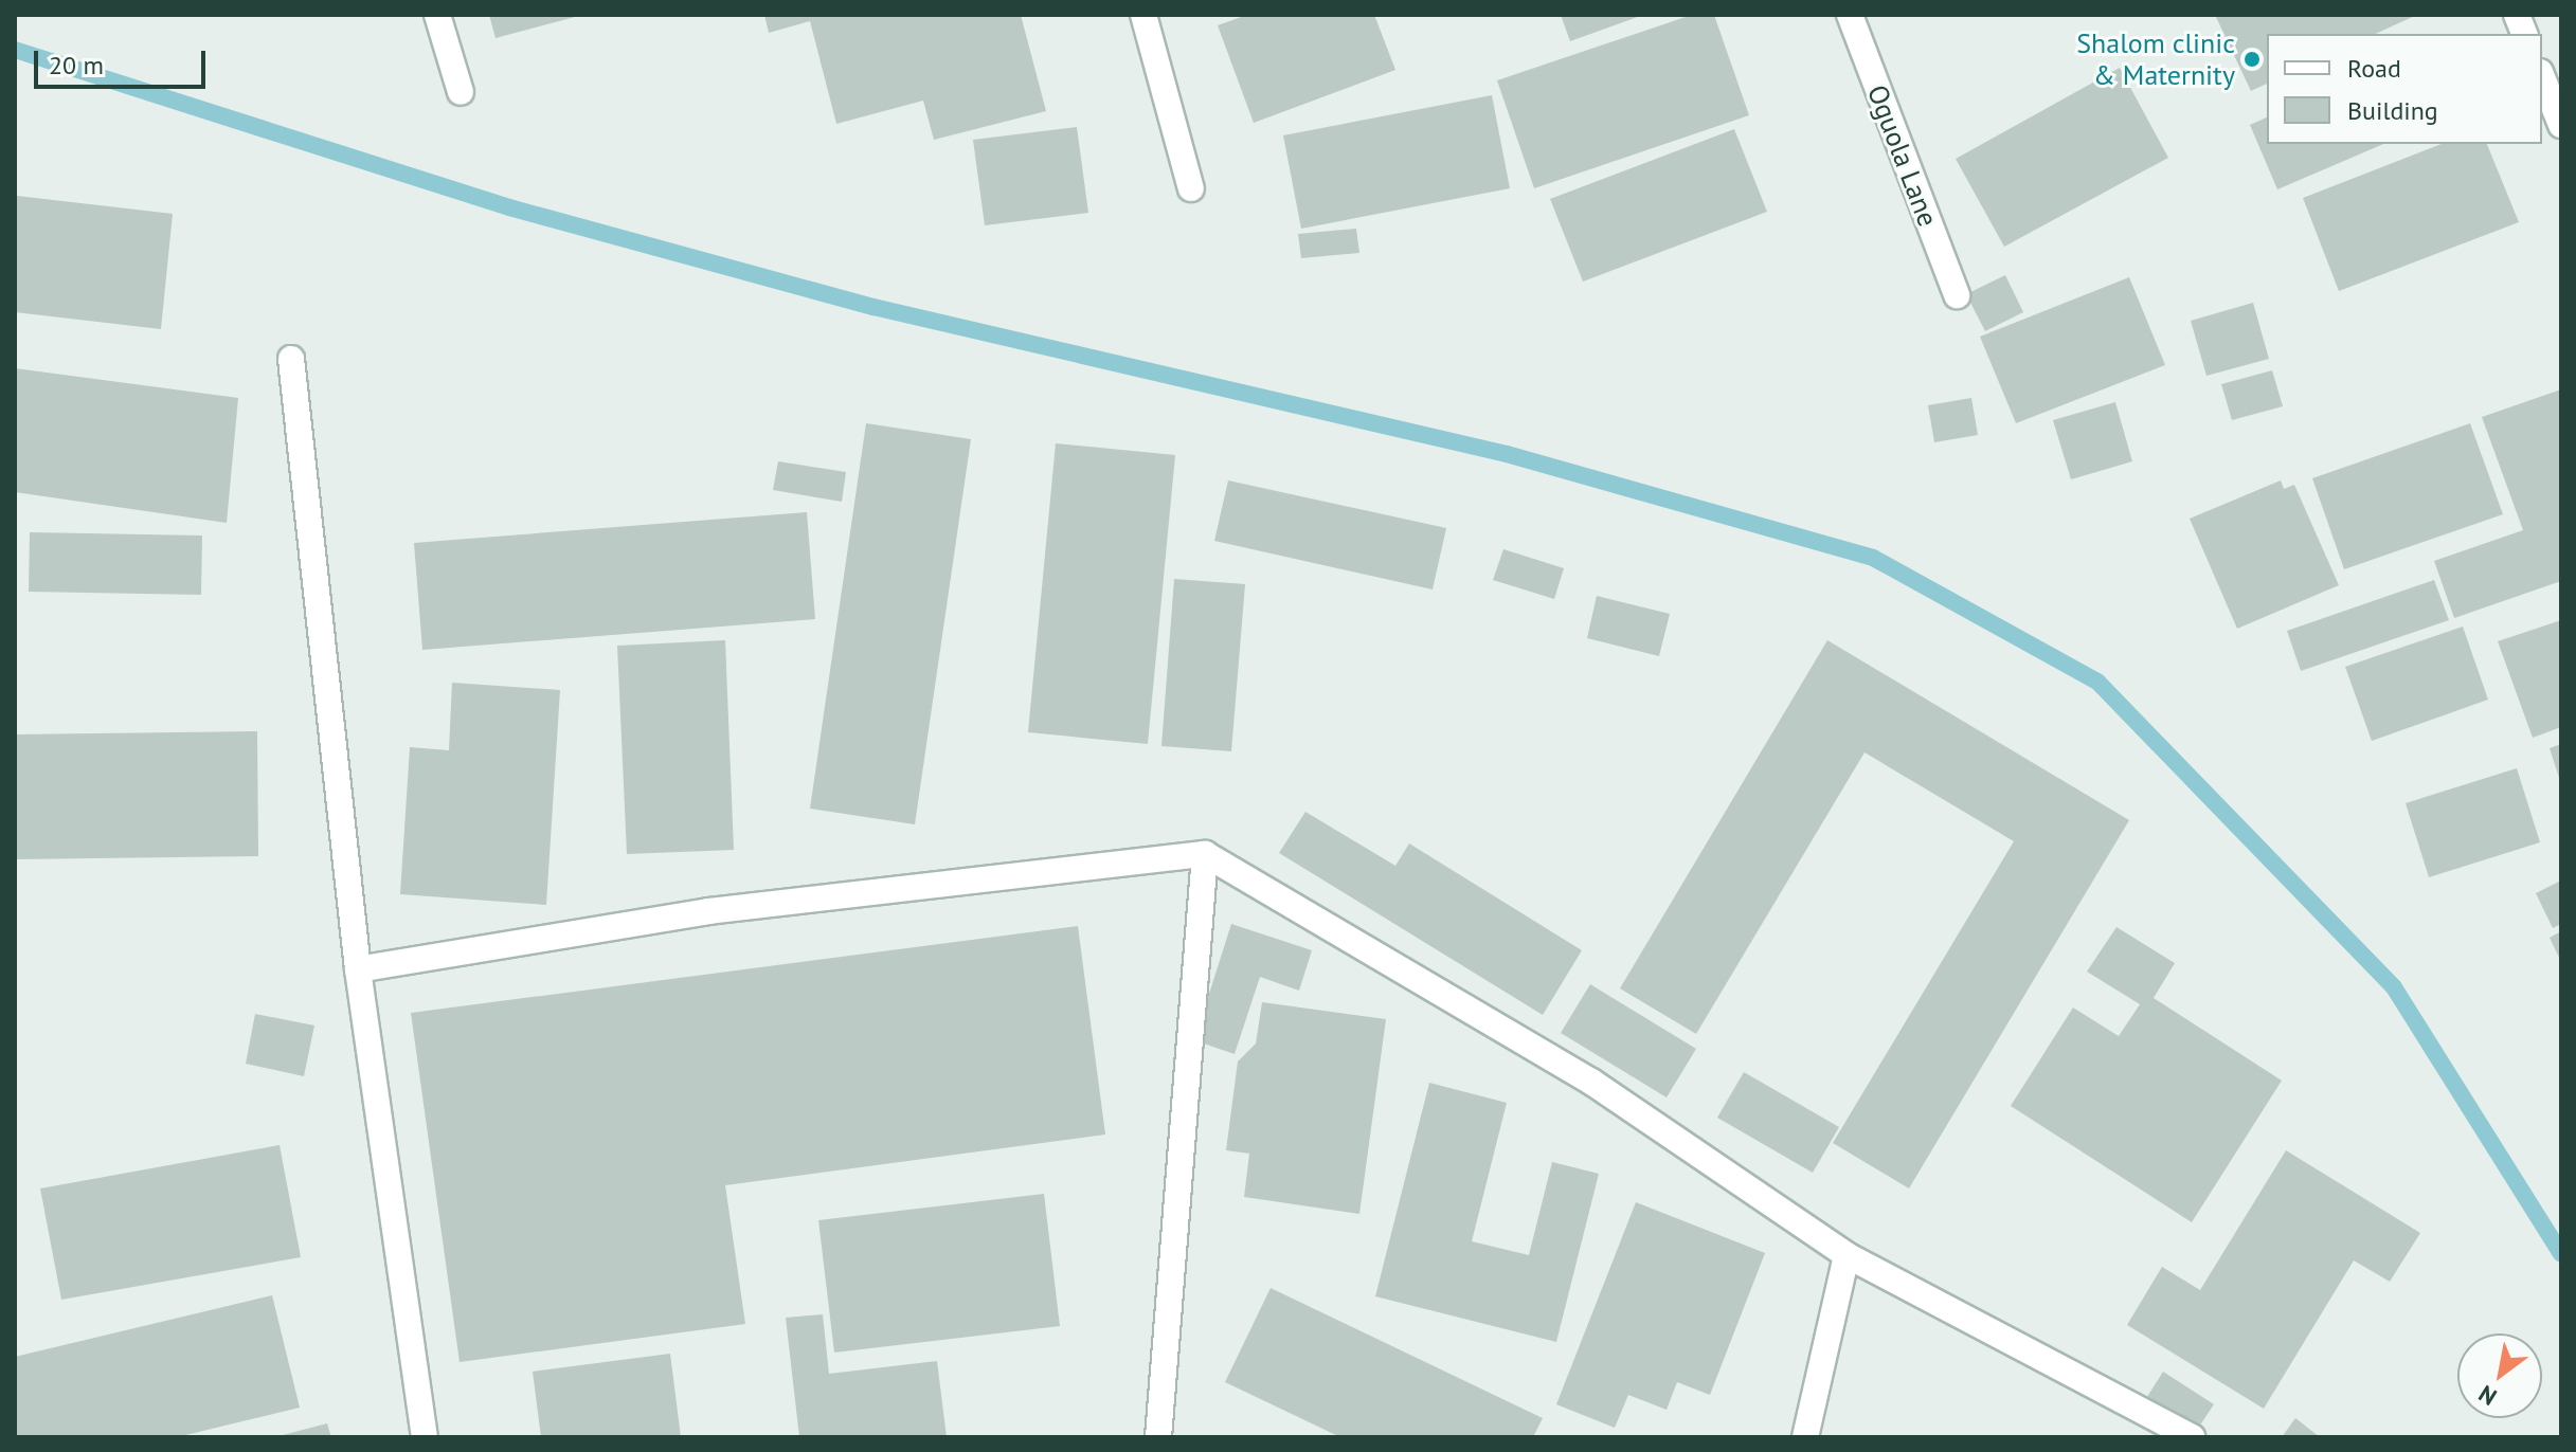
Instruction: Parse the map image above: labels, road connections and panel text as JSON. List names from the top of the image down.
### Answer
{
  "streets": {
    "street": ["Oguola Lane"]
  },
  "places": ["Shalom clinic & Maternity"],
  "legend": ["Road", "Building"],
  "scale_bar": "20 m",
  "north": "bottom left"
}
